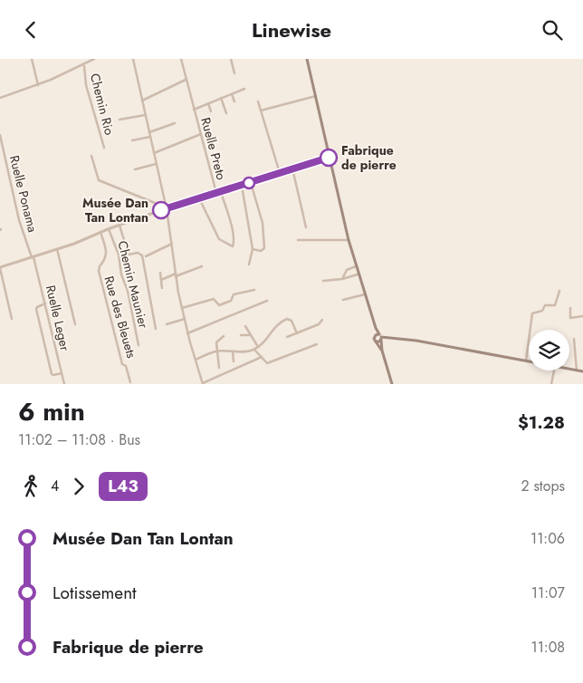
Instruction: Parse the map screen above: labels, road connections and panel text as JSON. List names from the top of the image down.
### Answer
{
  "streets": {
    "street": [
      "Chemin Rio",
      "Ruelle Preto",
      "Ruelle Ponama",
      "Chemin Maunier",
      "Rue des Bleuets",
      "Ruelle Leger"
    ]
  },
  "crossings": [
    ["Ruelle Ponama", "Ruelle Leger"]
  ],
  "places": ["Fabrique de pierre", "Musée Dan Tan Lontan"],
  "lines": ["bus line L43"],
  "page": {
    "header": "Linewise",
    "heading": ["6 min", "11:02 – 11:08 · Bus", "$1.28"],
    "legs": ["4", "L43", "2 stops"],
    "list": [
      {
        "name": "Musée Dan Tan Lontan",
        "value": "11:06"
      },
      {
        "name": "Lotissement",
        "value": "11:07"
      },
      {
        "name": "Fabrique de pierre",
        "value": "11:08"
      }
    ]
  }
}
